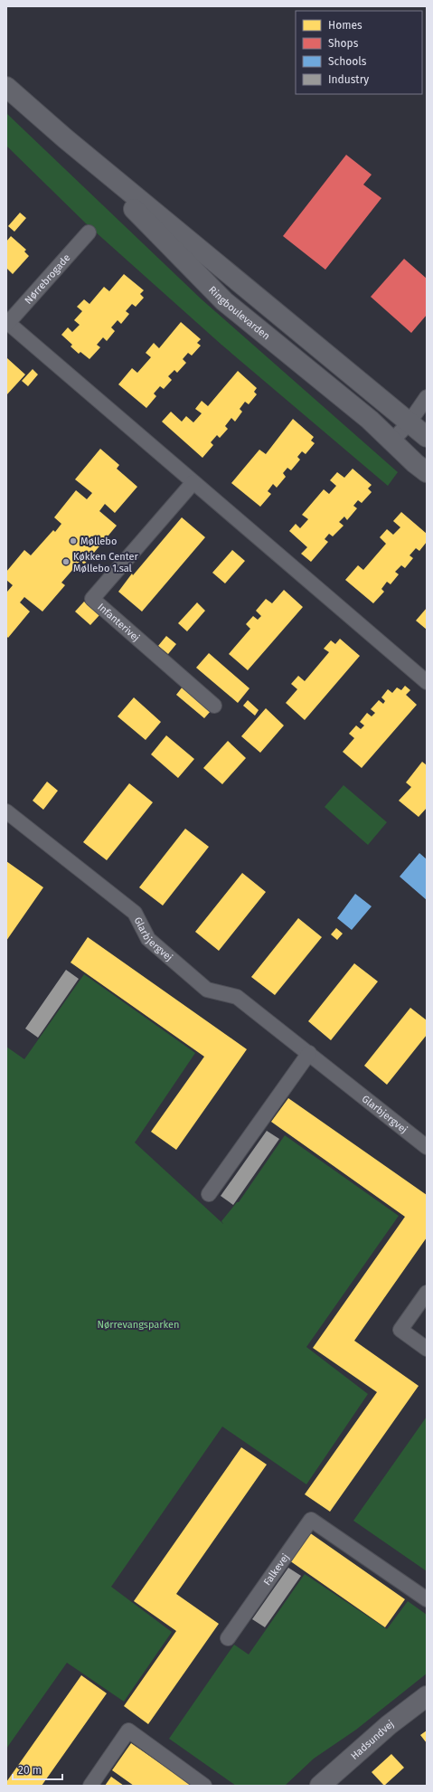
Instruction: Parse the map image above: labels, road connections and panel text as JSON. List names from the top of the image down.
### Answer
{
  "streets": {
    "main road": ["Ringboulevarden", "Hadsundvej"],
    "street": [
      "Nørrebrogade",
      "Infanterivej",
      "Glarbjergvej",
      "Falkevej"
    ]
  },
  "parks": ["Nørrevangsparken"],
  "places": ["Møllebo", "Køkken Center Møllebo 1.sal"],
  "legend": [
    "Homes",
    "Shops",
    "Schools",
    "Industry"
  ],
  "scale_bar": "20 m"
}
